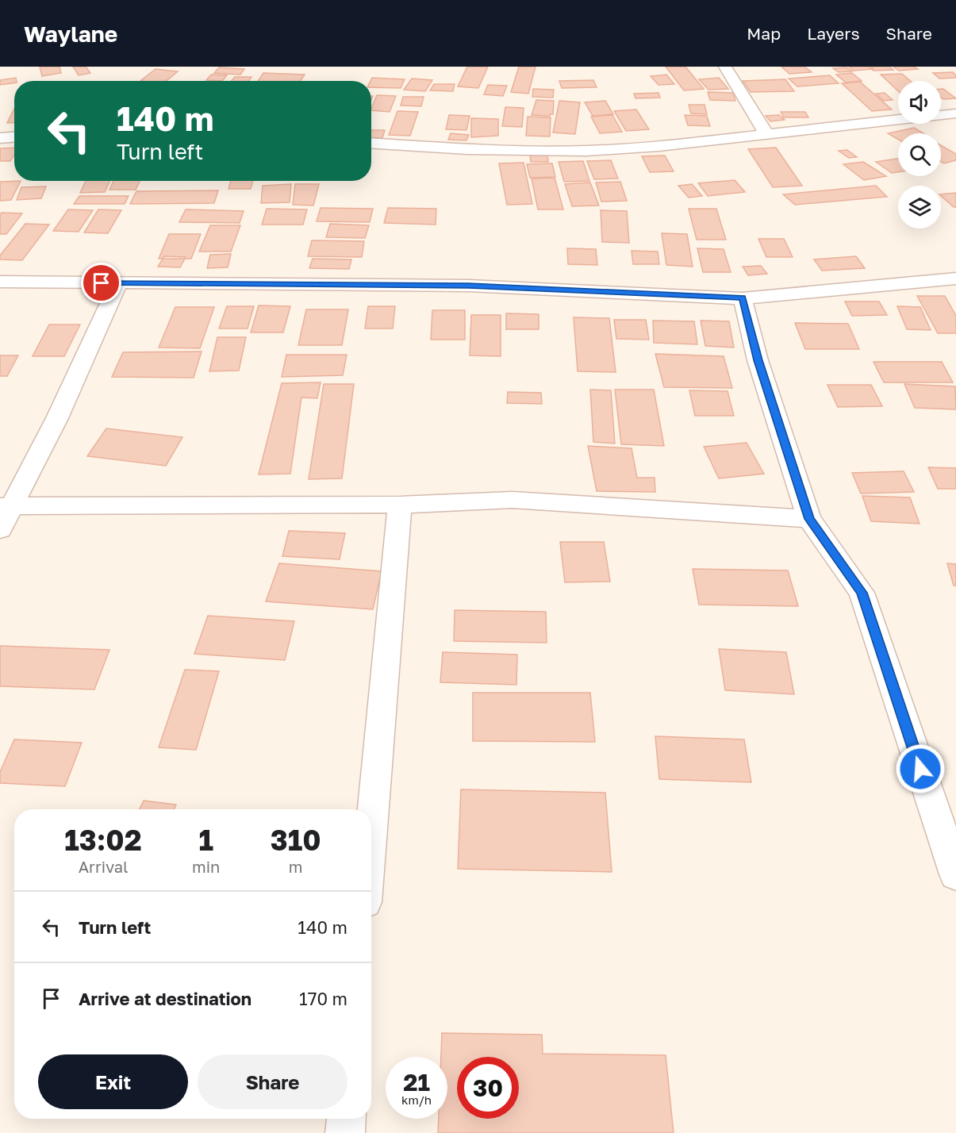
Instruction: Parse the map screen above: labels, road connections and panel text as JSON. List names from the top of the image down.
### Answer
{
  "page": {
    "header": "Waylane",
    "nav": ["Map", "Layers", "Share"],
    "turn": ["140 m", "Turn left"],
    "eta": [
      "13:02",
      "Arrival",
      "1",
      "min",
      "310",
      "m"
    ],
    "list": [
      {
        "name": "Turn left",
        "value": "140 m"
      },
      {
        "name": "Arrive at destination",
        "value": "170 m"
      }
    ],
    "buttons": ["Exit", "Share"],
    "speed": "21 km/h",
    "limit": "30"
  }
}
